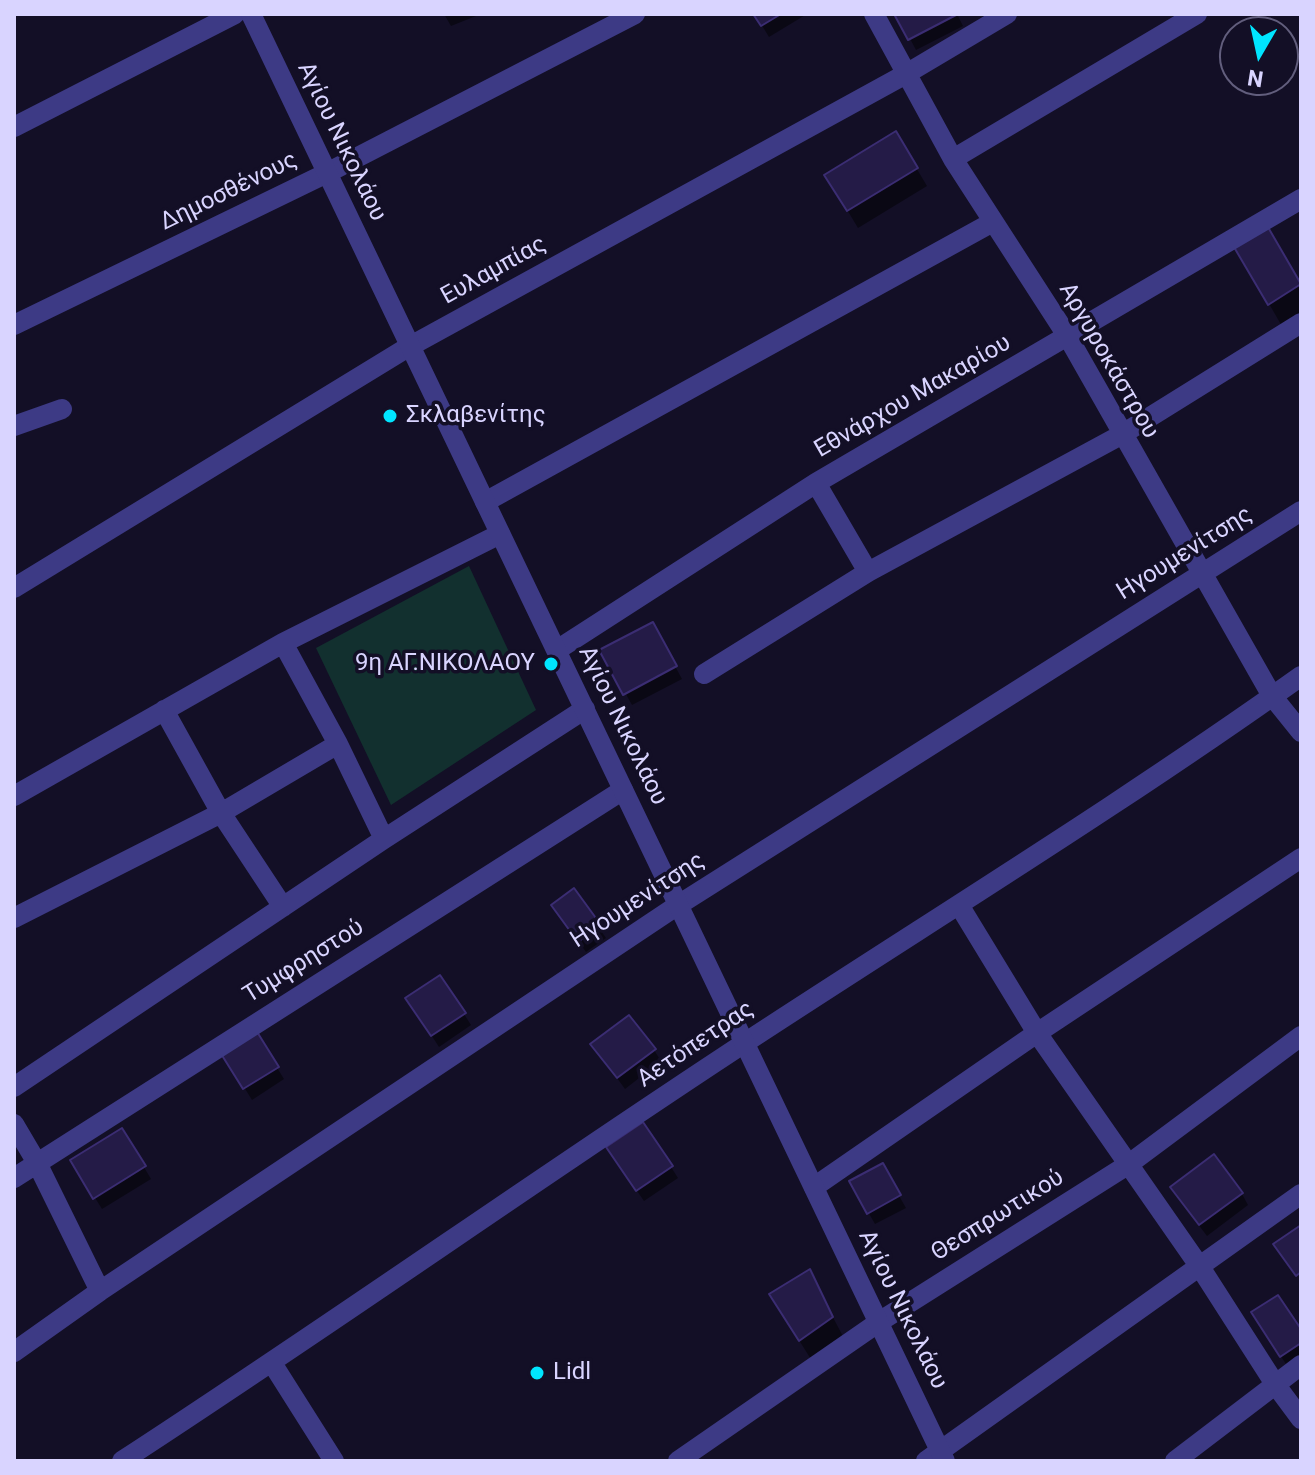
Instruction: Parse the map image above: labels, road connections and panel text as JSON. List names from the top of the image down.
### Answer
{
  "streets": {
    "street": [
      "Αγίου Νικολάου",
      "Δημοσθένους",
      "Ευλαμπίας",
      "Αργυροκάστρου",
      "Εθνάρχου Μακαρίου",
      "Ηγουμενίτσης",
      "Τυμφρηστού",
      "Αετόπετρας",
      "Θεσπρωτικού"
    ]
  },
  "crossings": [
    ["Αγίου Νικολάου", "Δημοσθένους"],
    ["Αγίου Νικολάου", "Ευλαμπίας"],
    ["Αγίου Νικολάου", "Εθνάρχου Μακαρίου"],
    ["Αγίου Νικολάου", "Ηγουμενίτσης"],
    ["Αγίου Νικολάου", "Τυμφρηστού"],
    ["Αγίου Νικολάου", "Αετόπετρας"],
    ["Αγίου Νικολάου", "Θεσπρωτικού"],
    ["Ευλαμπίας", "Αργυροκάστρου"],
    ["Αργυροκάστρου", "Εθνάρχου Μακαρίου"],
    ["Αργυροκάστρου", "Ηγουμενίτσης"],
    ["Αργυροκάστρου", "Αετόπετρας"]
  ],
  "places": ["Σκλαβενίτης", "9η ΑΓ.ΝΙΚΟΛΑΟΥ", "Lidl"],
  "north": "bottom"
}
